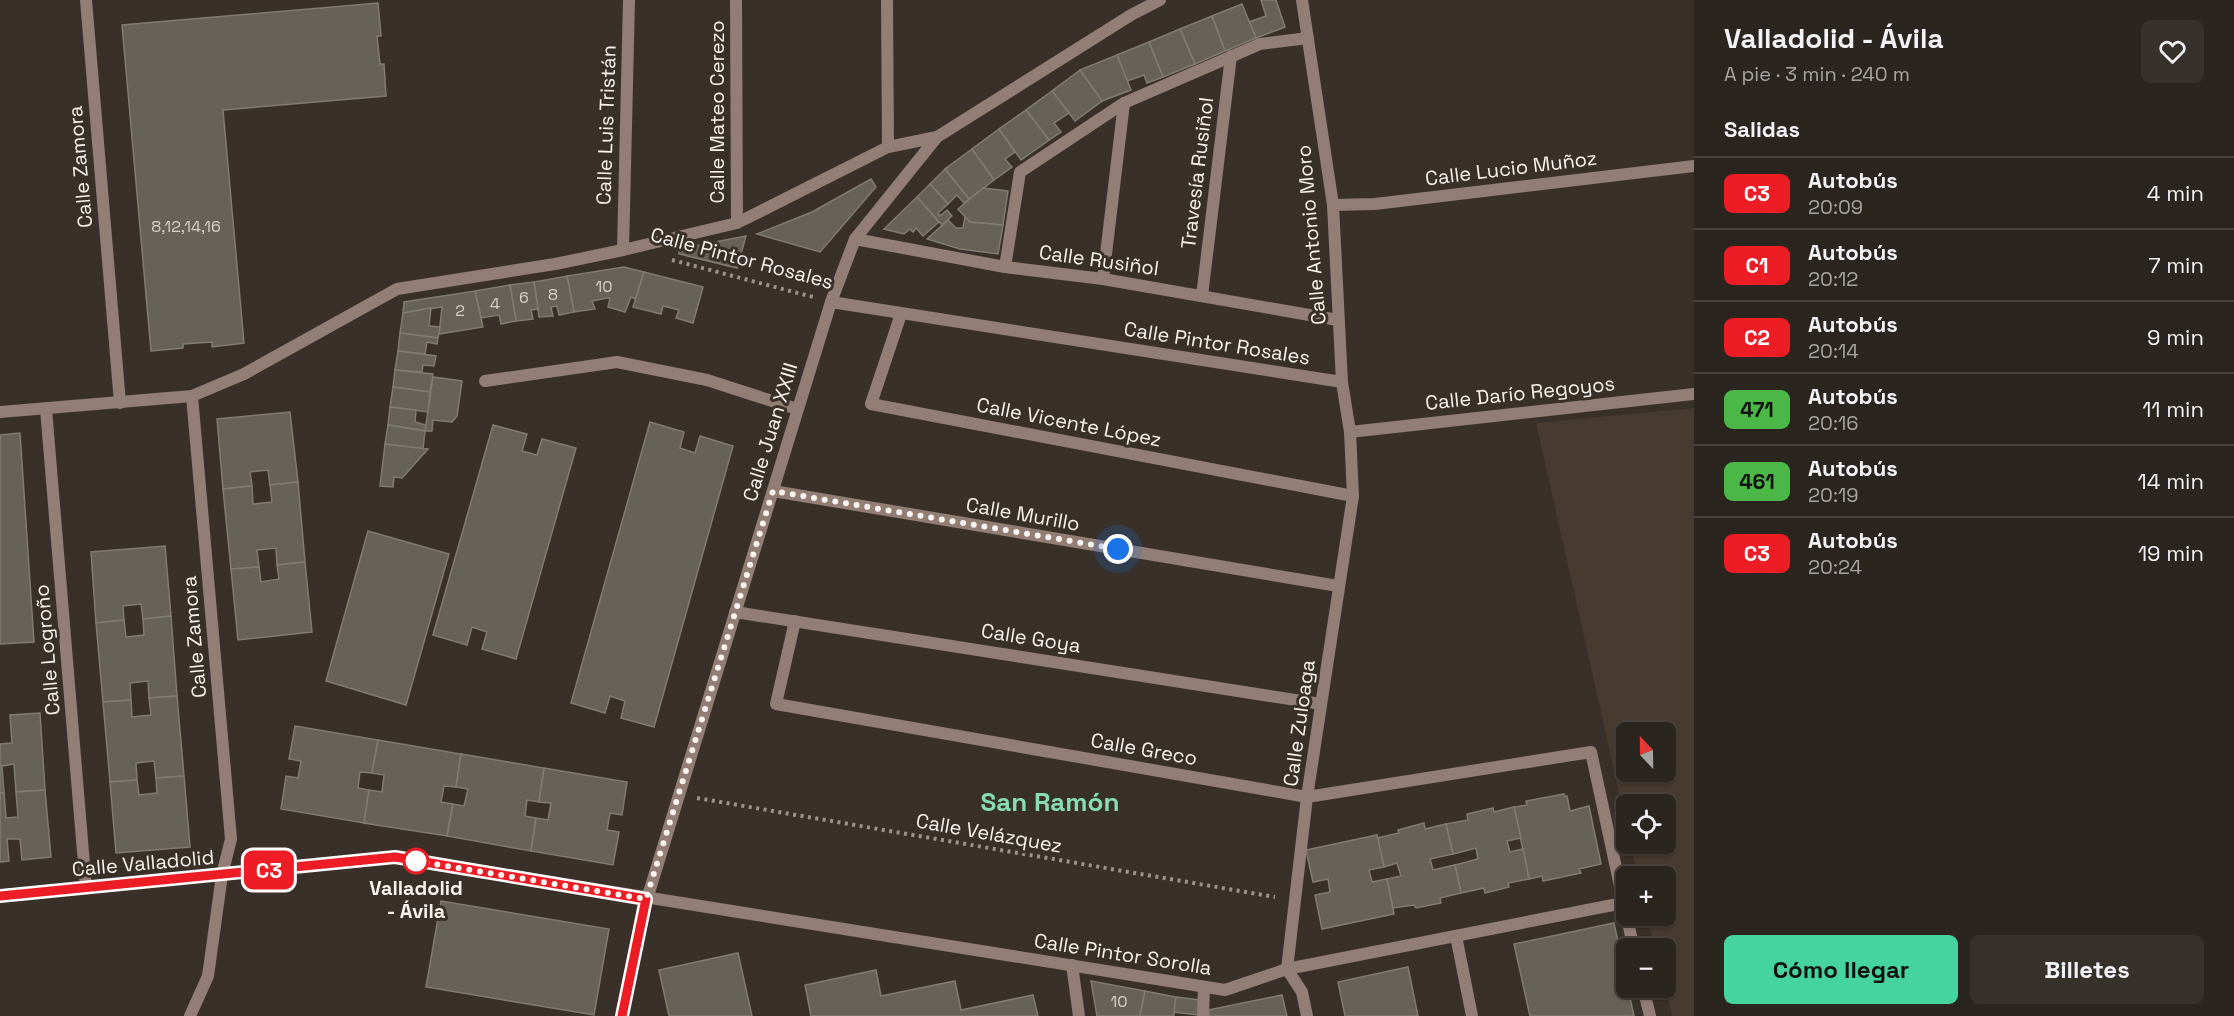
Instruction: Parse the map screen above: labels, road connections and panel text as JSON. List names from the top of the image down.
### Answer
{
  "streets": {
    "street": [
      "Calle Mateo Cerezo",
      "Calle Luis Tristán",
      "Calle Zamora",
      "Calle Lucio Muñoz",
      "Travesía Rusiñol",
      "Calle Antonio Moro",
      "Calle Pintor Rosales",
      "Calle Rusiñol",
      "Calle Darío Regoyos",
      "Calle Vicente López",
      "Calle Juan XXIII",
      "Calle Murillo",
      "Calle Goya",
      "Calle Logroño",
      "Calle Zuloaga",
      "Calle Greco",
      "Calle Valladolid",
      "Calle Pintor Sorolla"
    ],
    "path": ["Calle Velázquez"]
  },
  "crossings": [
    ["Calle Mateo Cerezo", "Calle Pintor Rosales"],
    ["Calle Luis Tristán", "Calle Pintor Rosales"],
    ["Calle Zamora", "Calle Pintor Rosales"],
    ["Calle Zamora", "Calle Valladolid"],
    ["Calle Lucio Muñoz", "Calle Antonio Moro"],
    ["Travesía Rusiñol", "Calle Rusiñol"],
    ["Calle Antonio Moro", "Calle Pintor Rosales"],
    ["Calle Antonio Moro", "Calle Rusiñol"],
    ["Calle Antonio Moro", "Calle Darío Regoyos"],
    ["Calle Antonio Moro", "Calle Zuloaga"],
    ["Calle Pintor Rosales", "Calle Vicente López"],
    ["Calle Pintor Rosales", "Calle Juan XXIII"],
    ["Calle Pintor Rosales", "Calle Logroño"],
    ["Calle Rusiñol", "Calle Juan XXIII"],
    ["Calle Darío Regoyos", "Calle Zuloaga"],
    ["Calle Vicente López", "Calle Zuloaga"],
    ["Calle Juan XXIII", "Calle Murillo"],
    ["Calle Juan XXIII", "Calle Goya"],
    ["Calle Juan XXIII", "Calle Velázquez"],
    ["Calle Juan XXIII", "Calle Valladolid"],
    ["Calle Juan XXIII", "Calle Pintor Sorolla"],
    ["Calle Murillo", "Calle Zuloaga"],
    ["Calle Goya", "Calle Zuloaga"],
    ["Calle Goya", "Calle Greco"],
    ["Calle Logroño", "Calle Valladolid"],
    ["Calle Zuloaga", "Calle Greco"],
    ["Calle Zuloaga", "Calle Velázquez"],
    ["Calle Zuloaga", "Calle Pintor Sorolla"],
    ["Calle Valladolid", "Calle Pintor Sorolla"]
  ],
  "districts": ["San Ramón"],
  "places": ["Valladolid - Ávila"],
  "lines": ["bus line C3"],
  "house_numbers": [
    "8,12,14,16",
    "10",
    "8",
    "6",
    "4",
    "2",
    "10"
  ],
  "north": "top",
  "page": {
    "on_map": "C3",
    "heading": [
      ["Valladolid - Ávila", "A pie · 3 min · 240 m"],
      "Salidas"
    ],
    "list": [
      {
        "mark": "C3",
        "name": "Autobús",
        "note": "20:09",
        "value": "4 min"
      },
      {
        "mark": "C1",
        "name": "Autobús",
        "note": "20:12",
        "value": "7 min"
      },
      {
        "mark": "C2",
        "name": "Autobús",
        "note": "20:14",
        "value": "9 min"
      },
      {
        "mark": "471",
        "name": "Autobús",
        "note": "20:16",
        "value": "11 min"
      },
      {
        "mark": "461",
        "name": "Autobús",
        "note": "20:19",
        "value": "14 min"
      },
      {
        "mark": "C3",
        "name": "Autobús",
        "note": "20:24",
        "value": "19 min"
      }
    ],
    "map_buttons": ["+", "−"],
    "buttons": ["Cómo llegar", "Billetes"]
  }
}
